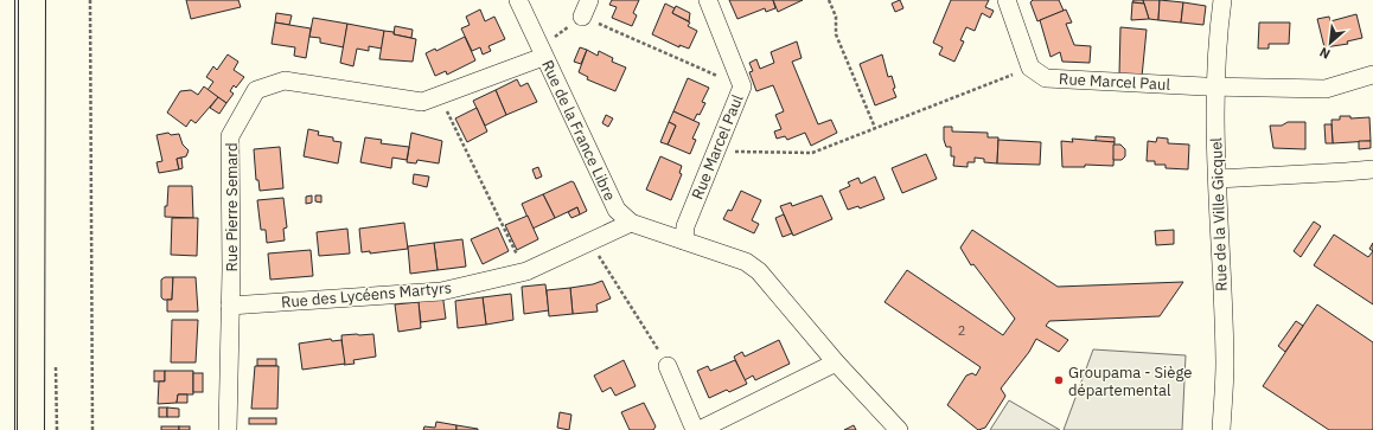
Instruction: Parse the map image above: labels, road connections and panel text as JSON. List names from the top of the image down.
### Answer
{
  "streets": {
    "street": [
      "Rue Marcel Paul",
      "Rue de la France Libre",
      "Rue Pierre Semard",
      "Rue de la Ville Gicquel",
      "Rue des Lycéens Martyrs"
    ]
  },
  "crossings": [
    ["Rue Marcel Paul", "Rue de la France Libre"],
    ["Rue Marcel Paul", "Rue de la Ville Gicquel"],
    ["Rue de la France Libre", "Rue Pierre Semard"],
    ["Rue de la France Libre", "Rue des Lycéens Martyrs"],
    ["Rue Pierre Semard", "Rue des Lycéens Martyrs"]
  ],
  "places": ["Groupama - Siège départemental"],
  "house_numbers": ["2"],
  "north": "bottom left"
}
